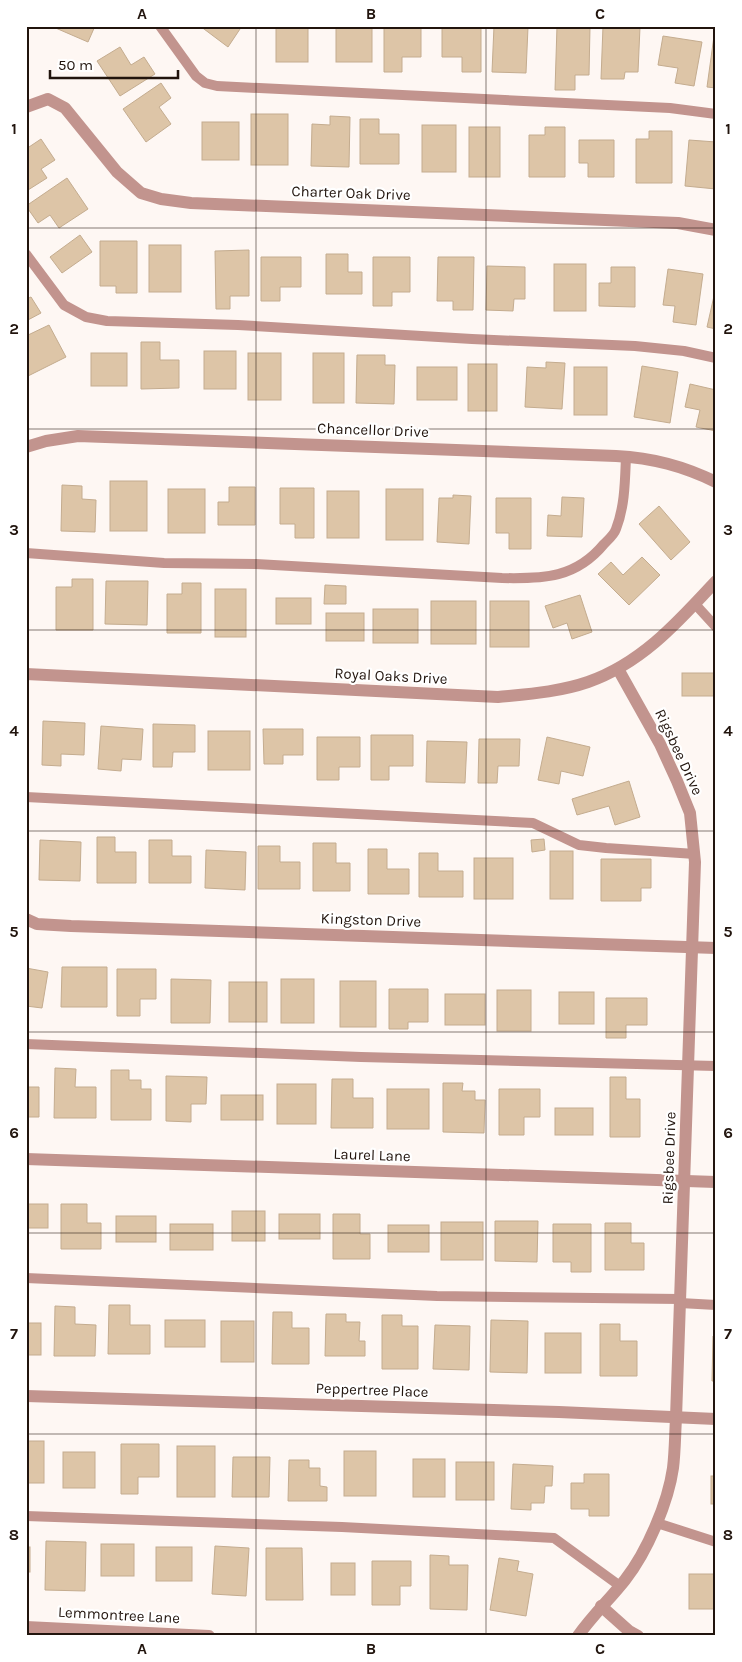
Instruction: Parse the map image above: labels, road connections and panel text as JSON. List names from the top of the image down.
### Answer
{
  "streets": {
    "street": [
      "Charter Oak Drive",
      "Chancellor Drive",
      "Royal Oaks Drive",
      "Rigsbee Drive",
      "Kingston Drive",
      "Laurel Lane",
      "Peppertree Place",
      "Lemmontree Lane"
    ]
  },
  "crossings": [
    ["Royal Oaks Drive", "Rigsbee Drive"],
    ["Rigsbee Drive", "Kingston Drive"],
    ["Rigsbee Drive", "Laurel Lane"],
    ["Rigsbee Drive", "Peppertree Place"]
  ],
  "scale_bar": "50 m",
  "grid": {
    "columns": ["A", "B", "C"],
    "rows": [
      "1",
      "2",
      "3",
      "4",
      "5",
      "6",
      "7",
      "8"
    ]
  }
}
